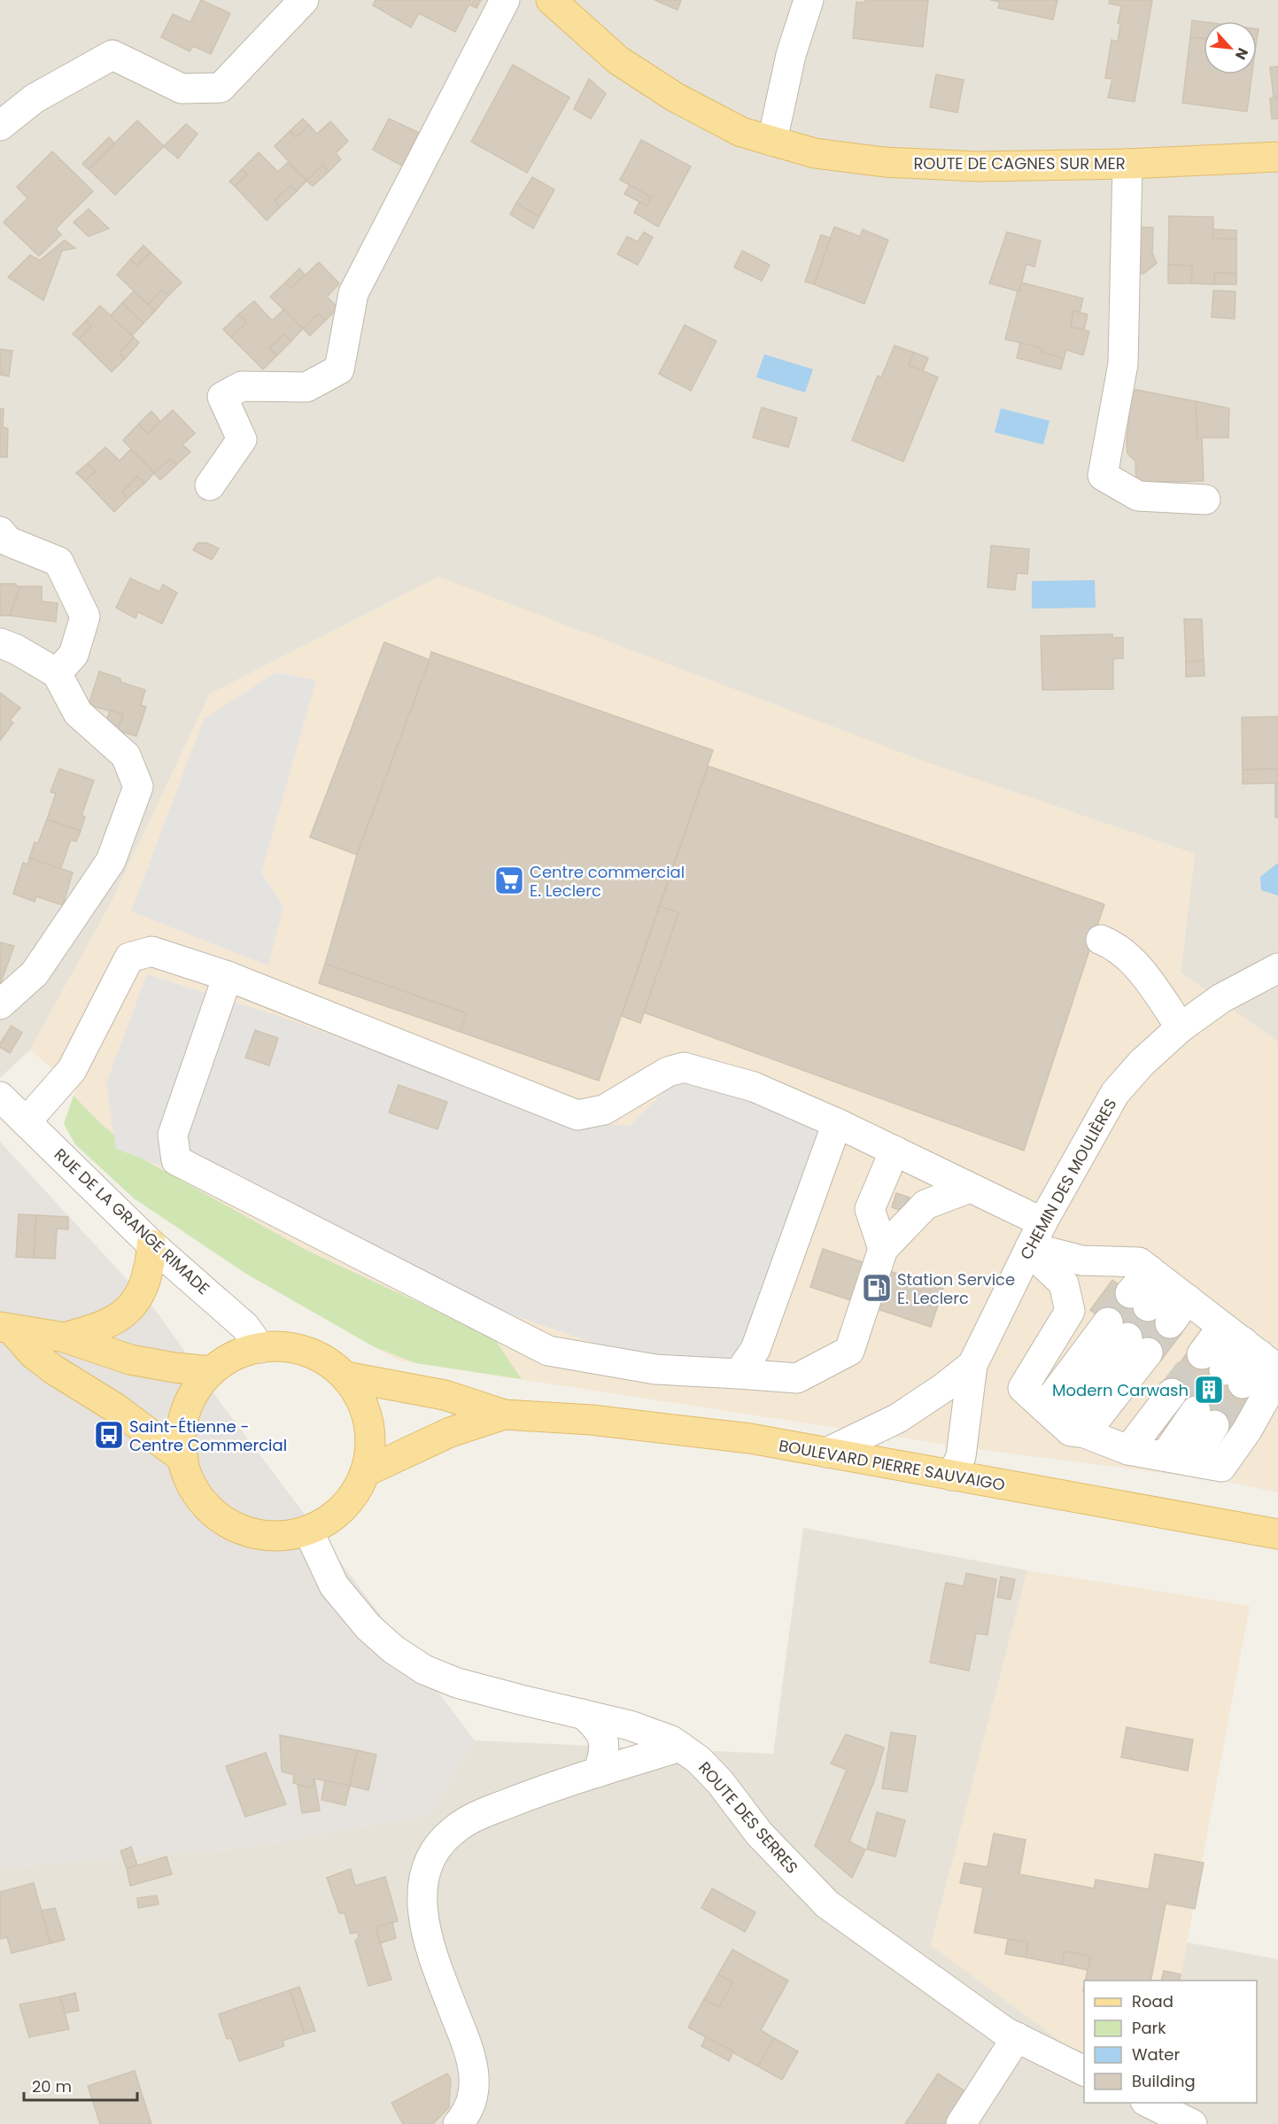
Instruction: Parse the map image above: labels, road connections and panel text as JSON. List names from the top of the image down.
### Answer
{
  "streets": {
    "main road": ["ROUTE DE CAGNES SUR MER", "BOULEVARD PIERRE SAUVAIGO"],
    "street": ["CHEMIN DES MOULIÈRES", "RUE DE LA GRANGE RIMADE", "ROUTE DES SERRES"]
  },
  "crossings": [
    ["CHEMIN DES MOULIÈRES", "BOULEVARD PIERRE SAUVAIGO"],
    ["RUE DE LA GRANGE RIMADE", "BOULEVARD PIERRE SAUVAIGO"],
    ["RUE DE LA GRANGE RIMADE", "ROUTE DES SERRES"],
    ["BOULEVARD PIERRE SAUVAIGO", "ROUTE DES SERRES"]
  ],
  "places": {
    "supermarket": ["Centre commercial E. Leclerc"],
    "fuel station": ["Station Service E. Leclerc"],
    "building": ["Modern Carwash"],
    "bus stop": ["Saint-Étienne - Centre Commercial"]
  },
  "legend": [
    "Road",
    "Park",
    "Water",
    "Building"
  ],
  "scale_bar": "20 m",
  "north": "bottom right"
}
